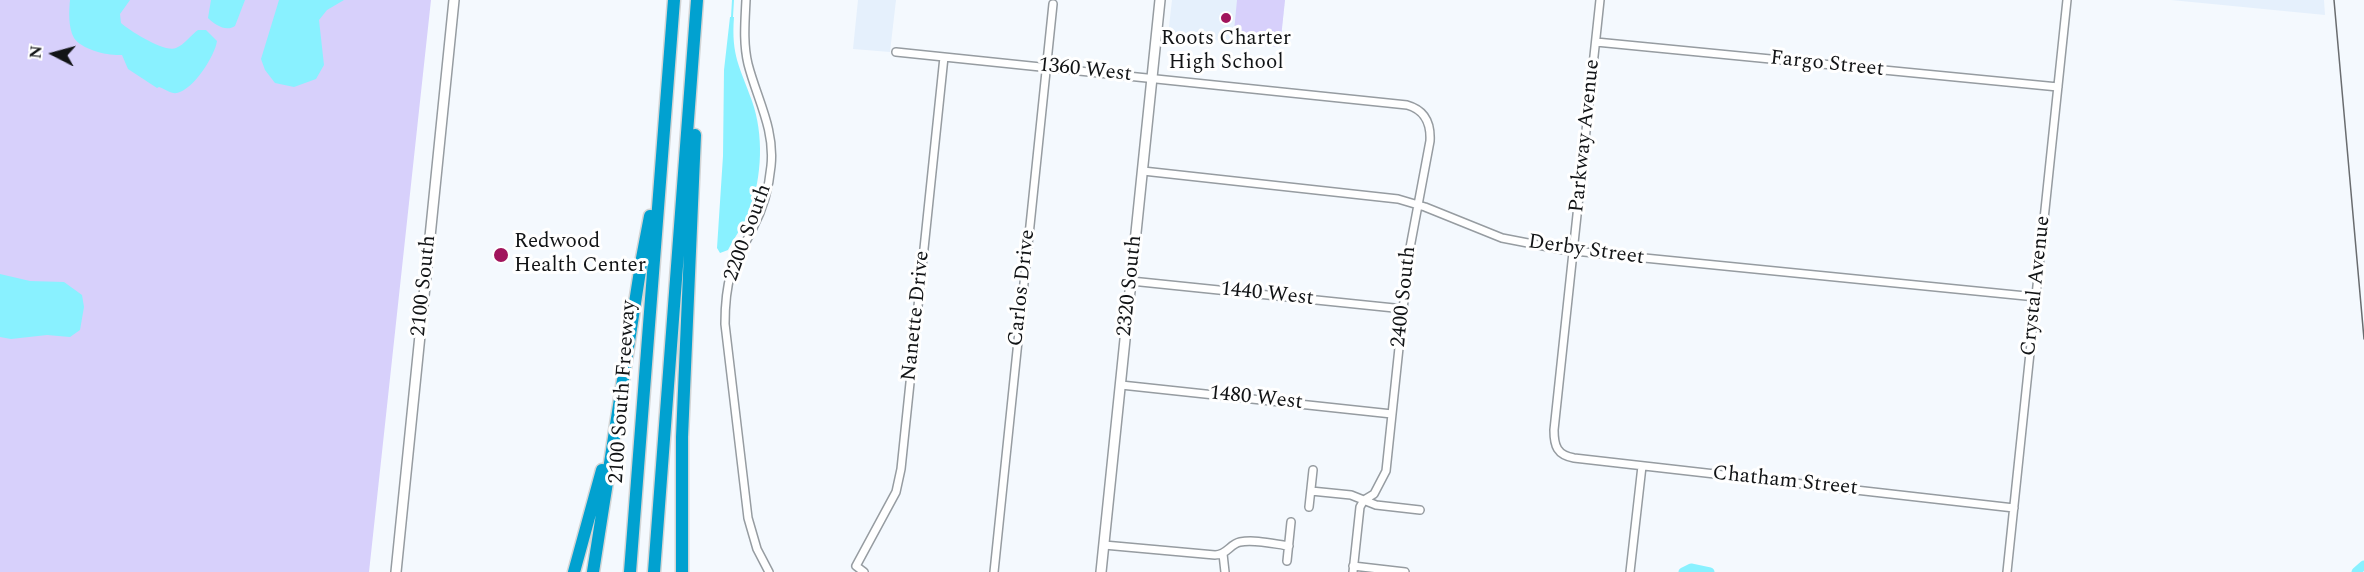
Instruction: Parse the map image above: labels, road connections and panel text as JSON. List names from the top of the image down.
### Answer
{
  "streets": {
    "highway": ["2100 South Freeway"],
    "street": [
      "Fargo Street",
      "1360 West",
      "Parkway Avenue",
      "2200 South",
      "Derby Street",
      "2100 South",
      "2320 South",
      "Crystal Avenue",
      "Carlos Drive",
      "1440 West",
      "2400 South",
      "Nanette Drive",
      "1480 West",
      "Chatham Street"
    ]
  },
  "crossings": [
    ["Fargo Street", "Parkway Avenue"],
    ["Fargo Street", "Crystal Avenue"],
    ["1360 West", "2320 South"],
    ["1360 West", "Carlos Drive"],
    ["1360 West", "2400 South"],
    ["1360 West", "Nanette Drive"],
    ["Parkway Avenue", "Derby Street"],
    ["Parkway Avenue", "Chatham Street"],
    ["Derby Street", "2320 South"],
    ["Derby Street", "Crystal Avenue"],
    ["Derby Street", "2400 South"],
    ["2320 South", "1440 West"],
    ["2320 South", "1480 West"],
    ["Crystal Avenue", "Chatham Street"],
    ["1440 West", "2400 South"],
    ["2400 South", "1480 West"]
  ],
  "places": ["Roots Charter High School", "Redwood Health Center"],
  "north": "left"
}
